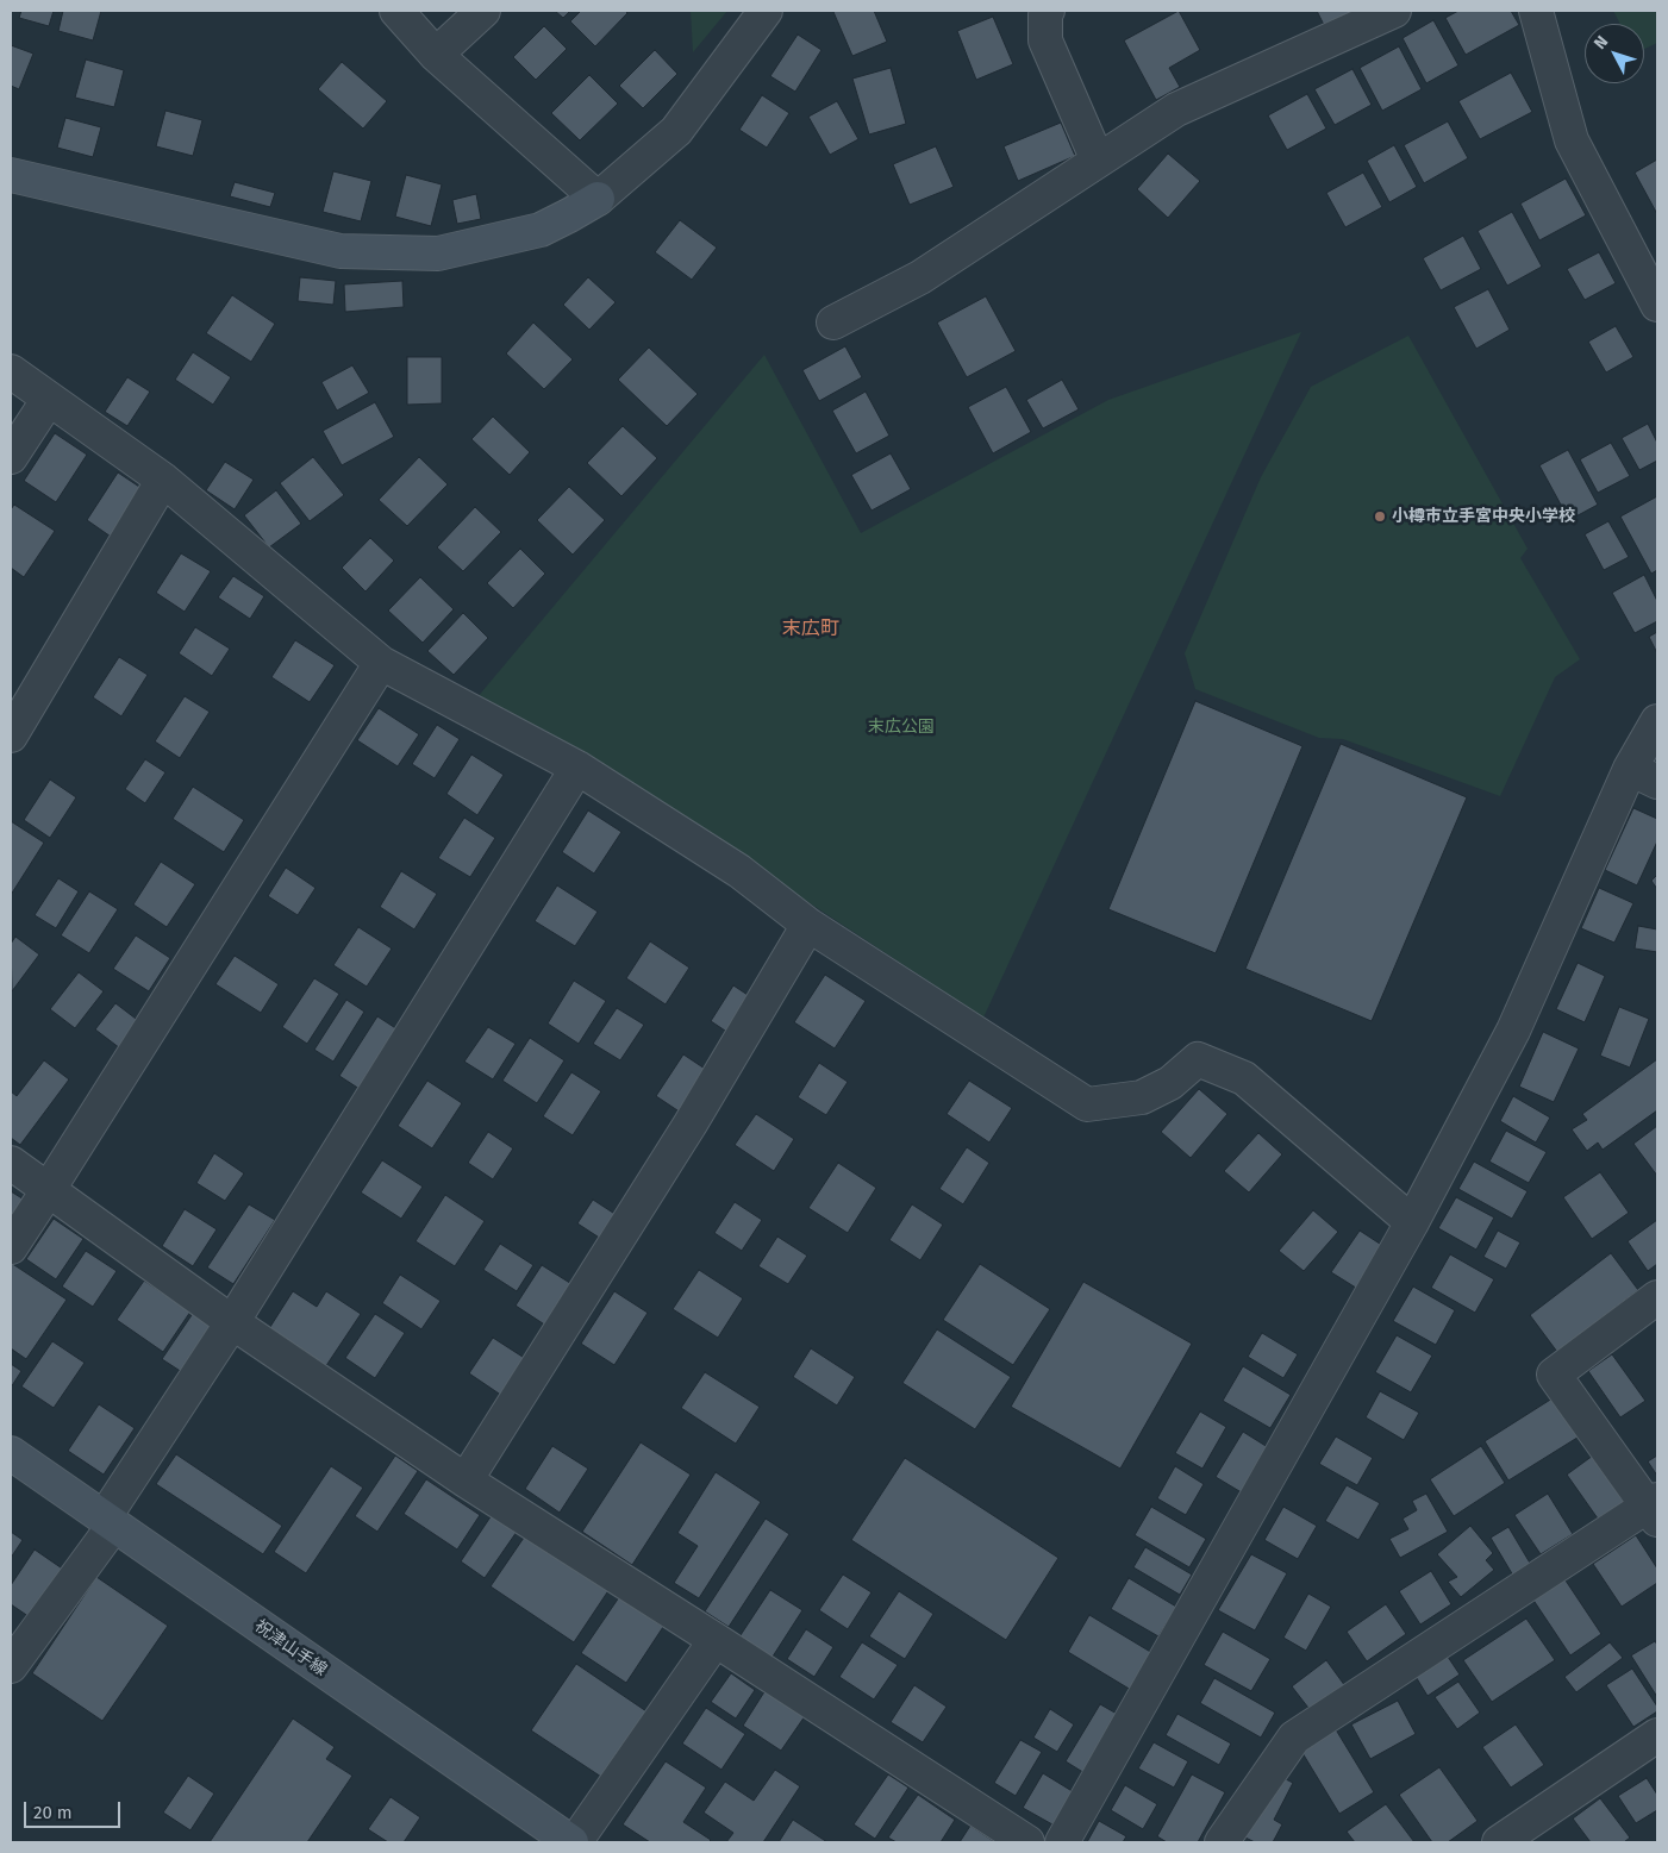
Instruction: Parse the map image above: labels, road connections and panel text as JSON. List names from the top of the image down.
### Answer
{
  "streets": {
    "street": ["祝津山手線"]
  },
  "districts": ["末広町"],
  "parks": ["末広公園"],
  "places": ["小樽市立手宮中央小学校"],
  "scale_bar": "20 m",
  "north": "top left"
}
